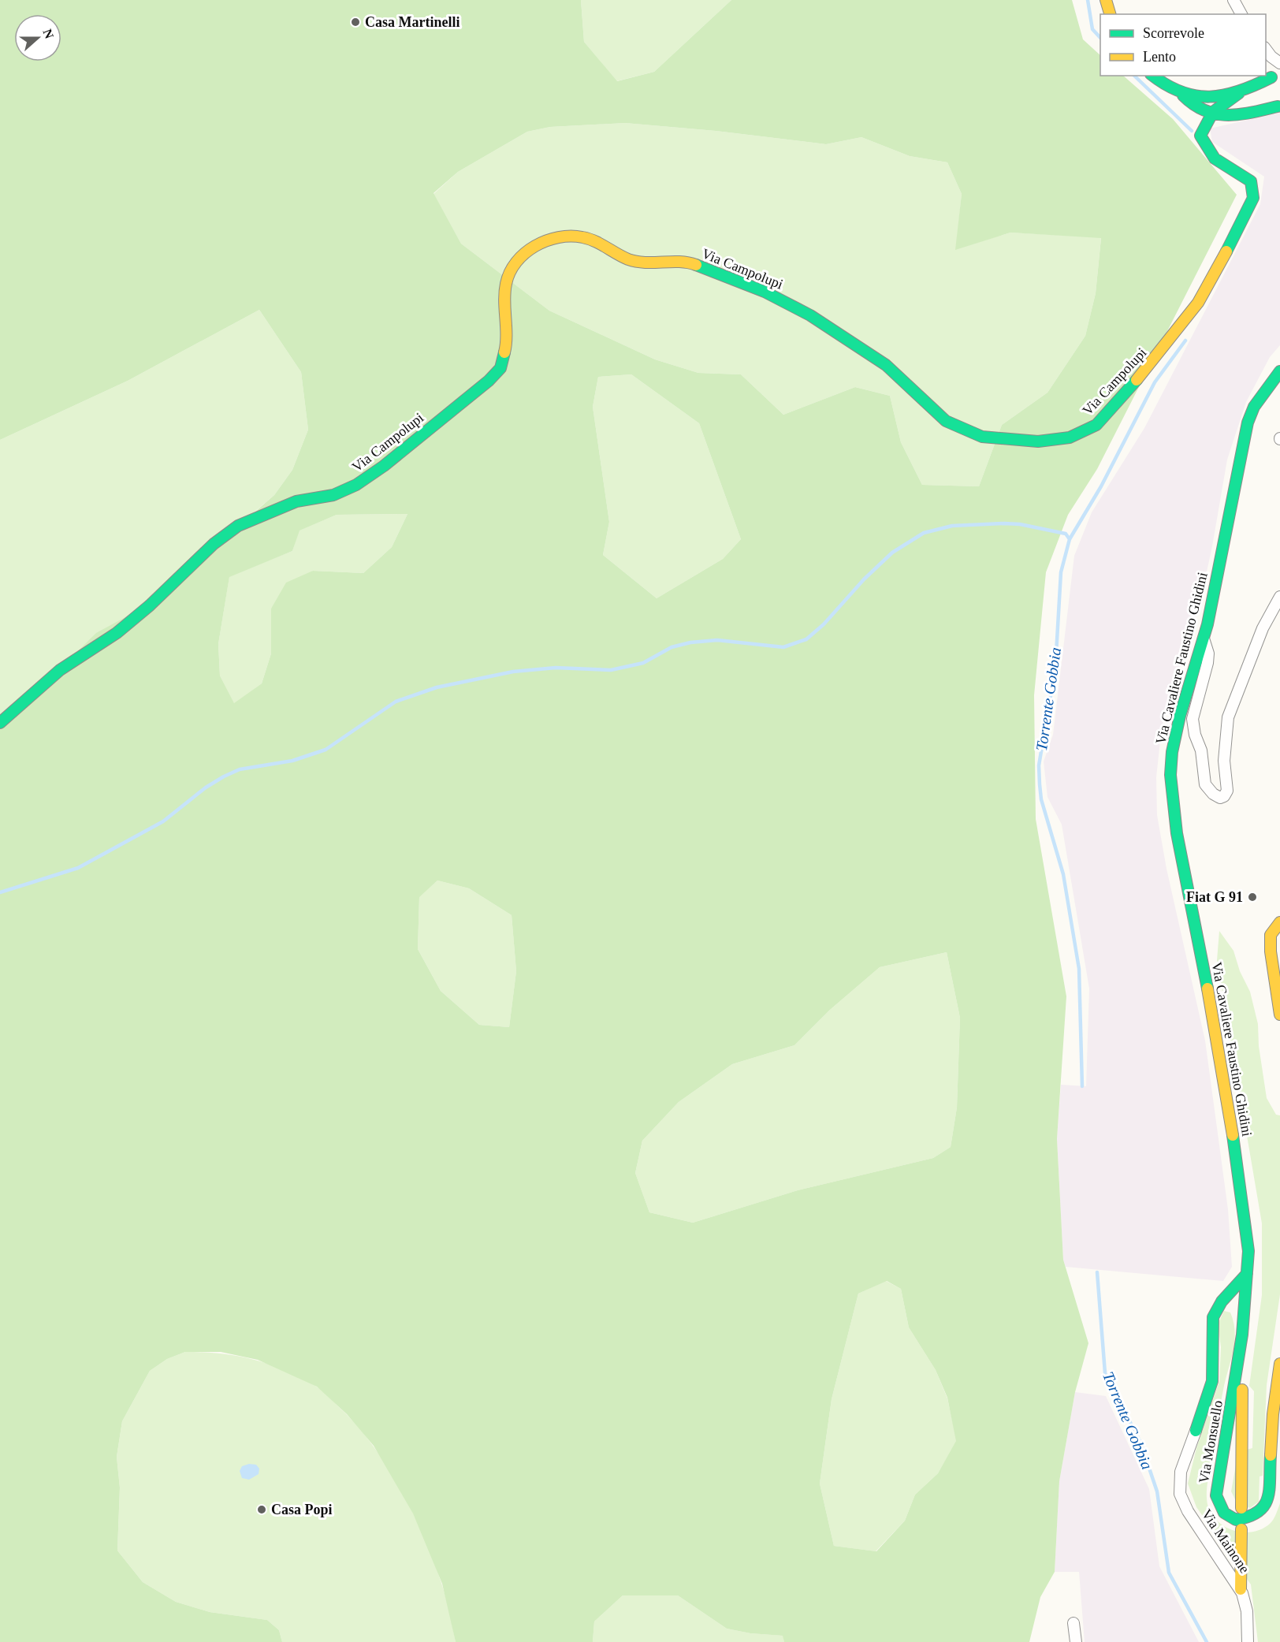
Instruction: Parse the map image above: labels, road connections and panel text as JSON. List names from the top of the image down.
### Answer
{
  "streets": {
    "main road": ["Via Campolupi", "Via Cavaliere Faustino Ghidini", "Via Monsuello"],
    "street": ["Via Mainone"]
  },
  "crossings": [
    ["Via Cavaliere Faustino Ghidini", "Via Monsuello"]
  ],
  "water": ["Torrente Gobbia"],
  "places": ["Casa Martinelli", "Fiat G 91", "Casa Popi"],
  "legend": ["Scorrevole", "Lento"],
  "north": "right"
}
